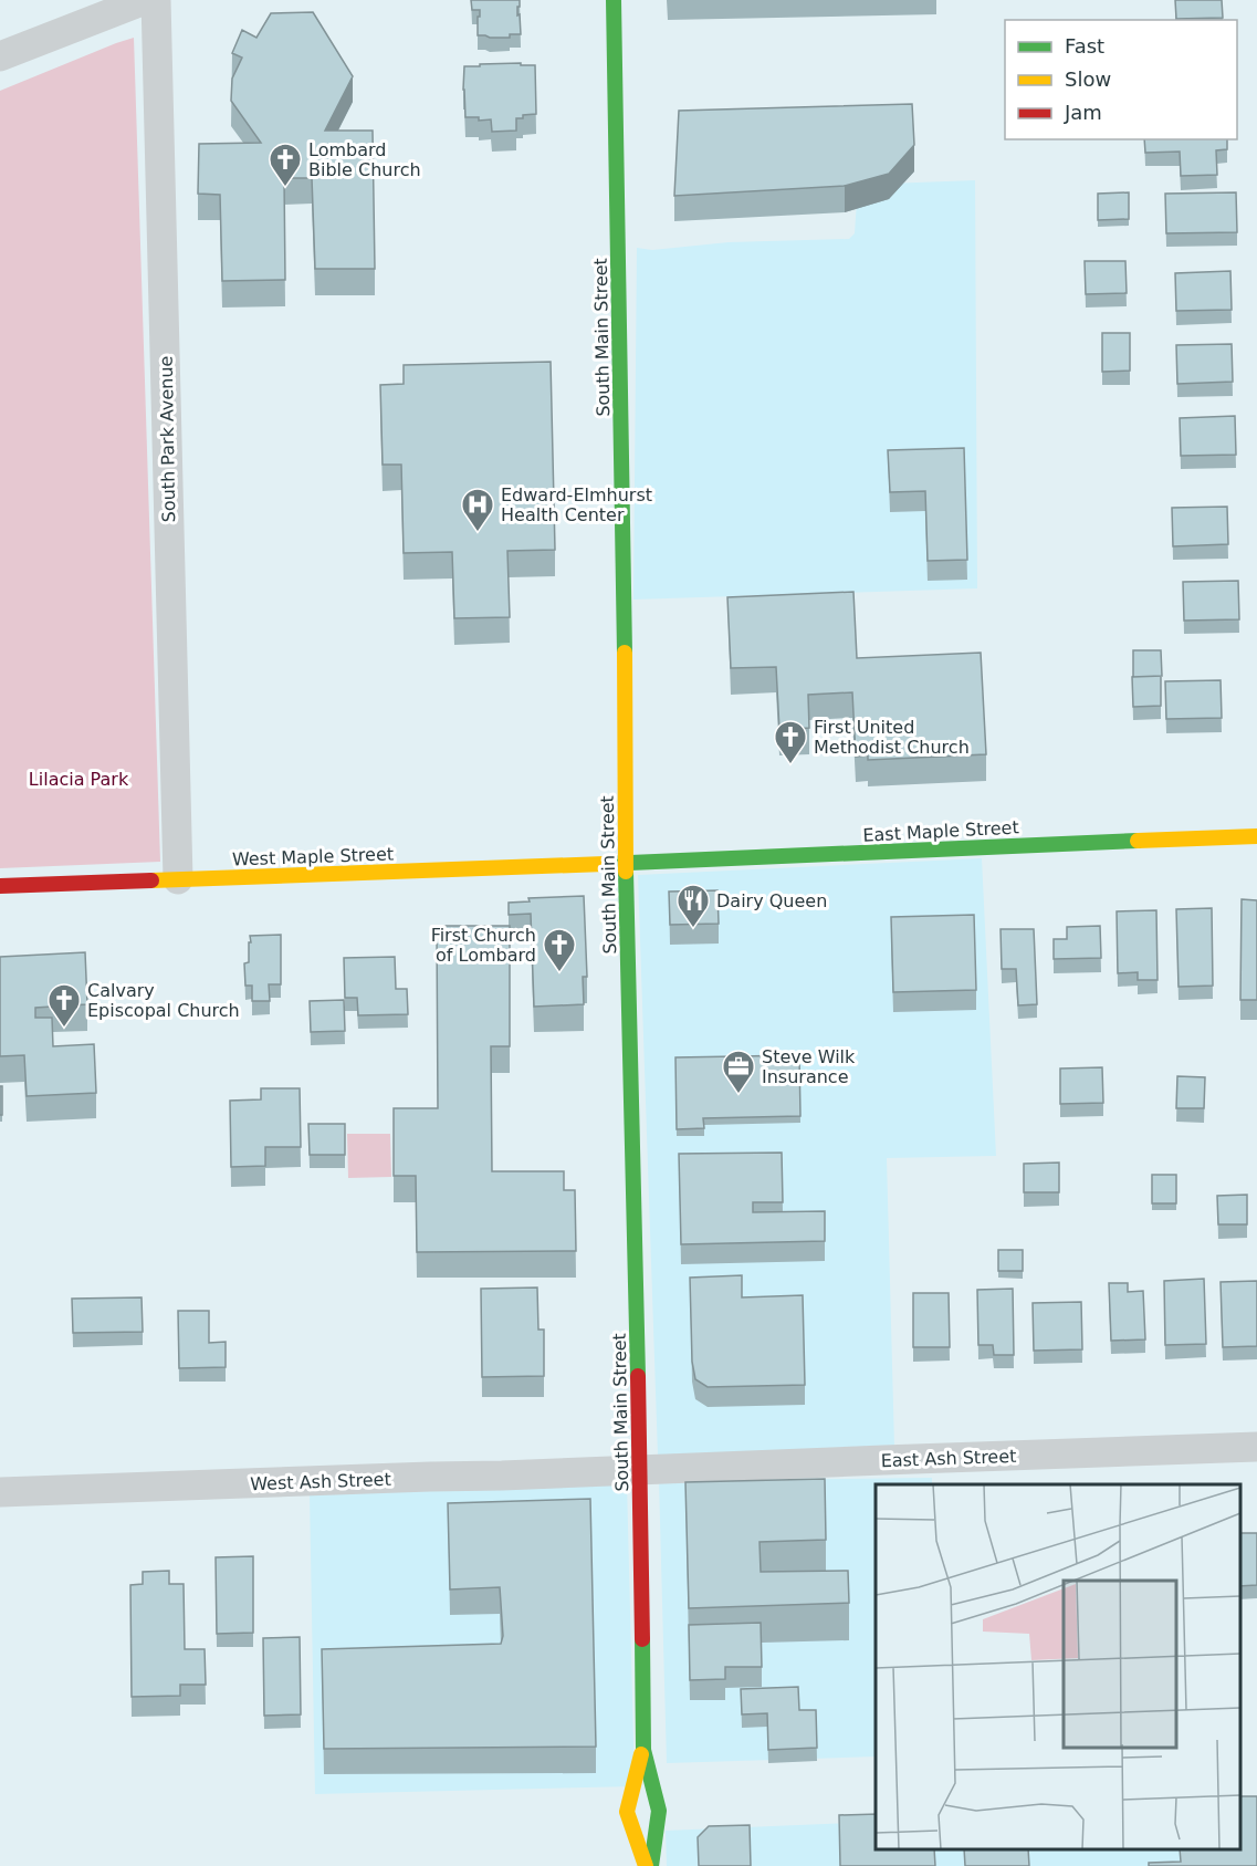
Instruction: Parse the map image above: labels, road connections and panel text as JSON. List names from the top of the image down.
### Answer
{
  "streets": {
    "main road": ["South Main Street", "East Maple Street", "West Maple Street"],
    "street": ["South Park Avenue", "East Ash Street", "West Ash Street"]
  },
  "crossings": [
    ["South Main Street", "East Maple Street"],
    ["South Main Street", "West Maple Street"],
    ["South Main Street", "East Ash Street"],
    ["South Main Street", "West Ash Street"],
    ["South Park Avenue", "West Maple Street"],
    ["East Maple Street", "West Maple Street"],
    ["East Ash Street", "West Ash Street"]
  ],
  "parks": ["Lilacia Park"],
  "places": {
    "church": [
      "Lombard Bible Church",
      "First United Methodist Church",
      "First Church of Lombard",
      "Calvary Episcopal Church"
    ],
    "hospital": ["Edward-Elmhurst Health Center"],
    "restaurant": ["Dairy Queen"],
    "office": ["Steve Wilk Insurance"]
  },
  "legend": ["Fast", "Slow", "Jam"]
}
